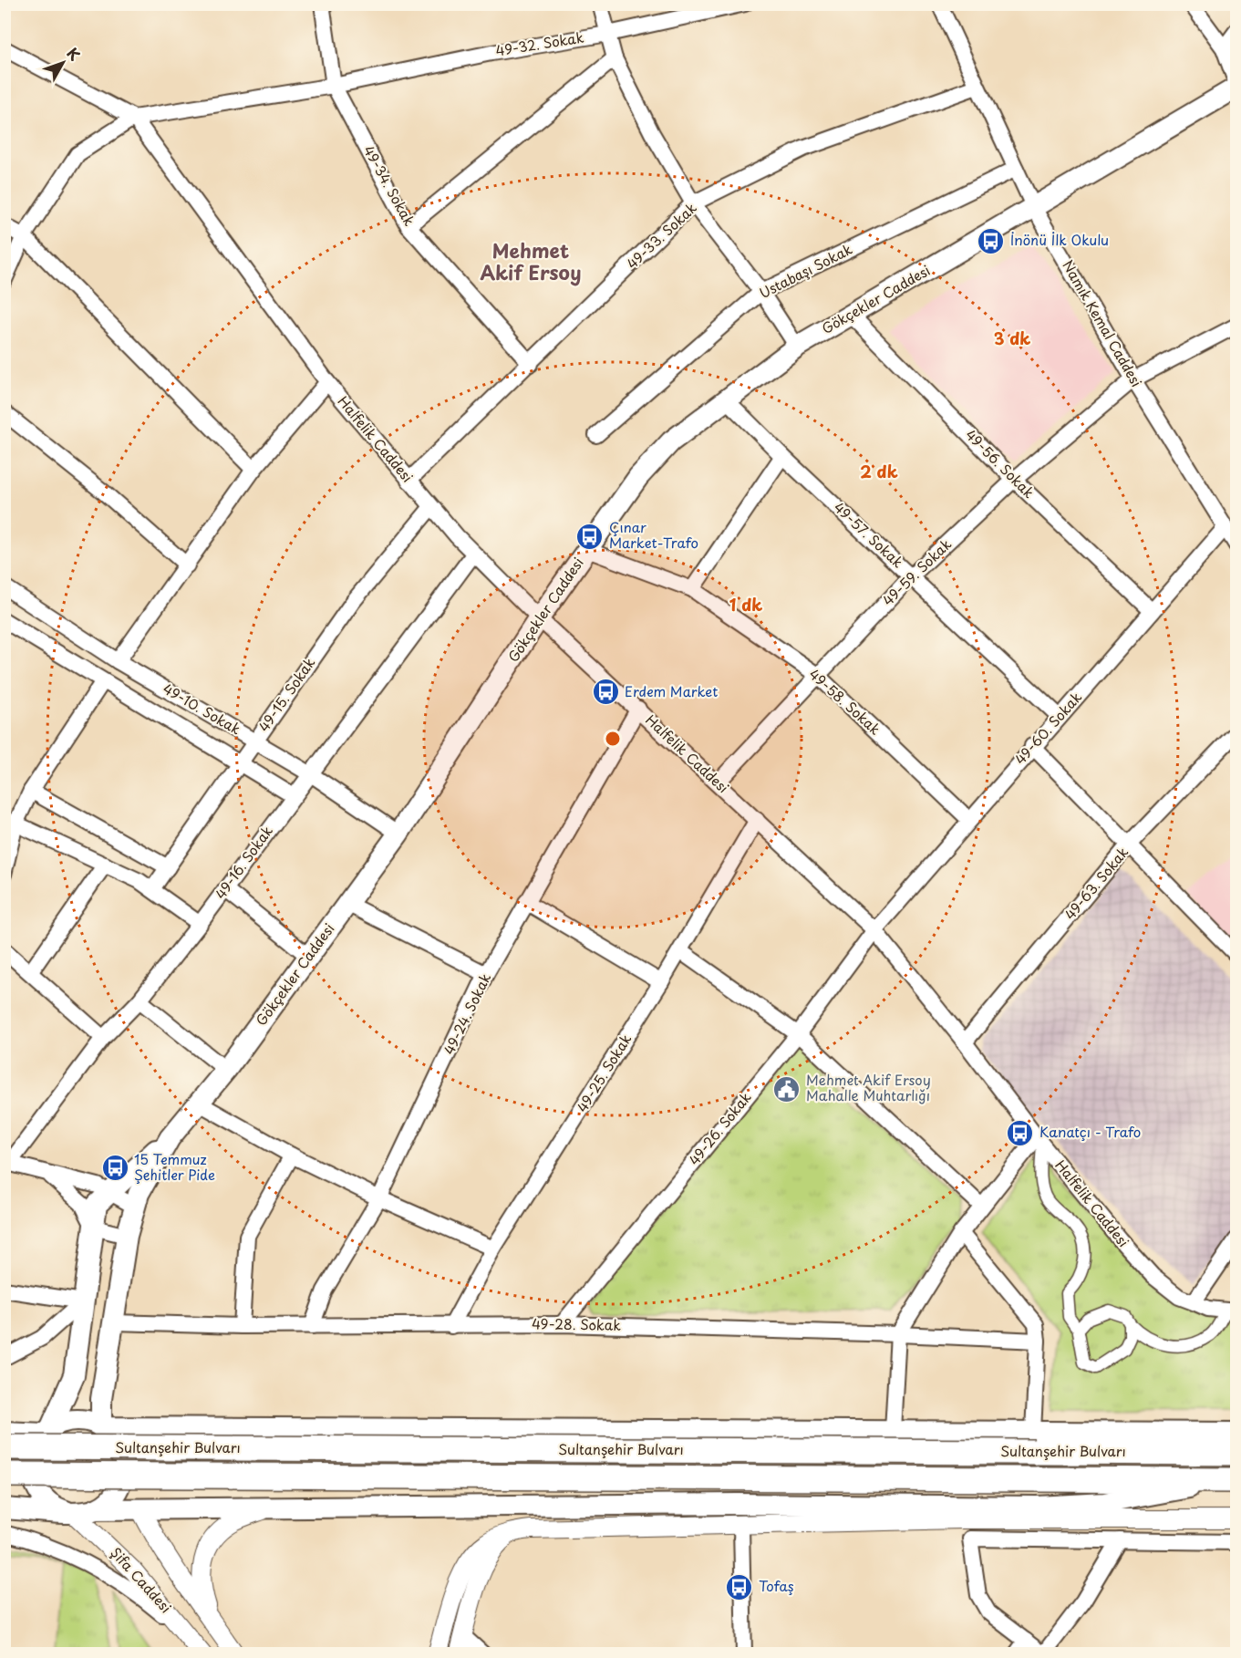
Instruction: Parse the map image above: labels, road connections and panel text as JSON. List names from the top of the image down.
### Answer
{
  "streets": {
    "highway": ["Sultanşehir Bulvarı"],
    "main road": ["Gökçekler Caddesi"],
    "street": [
      "49-32. Sokak",
      "49-34. Sokak",
      "49-33. Sokak",
      "Ustabaşı Sokak",
      "Namık Kemal Caddesi",
      "Halfelik Caddesi",
      "49-56. Sokak",
      "49-57. Sokak",
      "49-59. Sokak",
      "49-15. Sokak",
      "49-58. Sokak",
      "49-10. Sokak",
      "49-60. Sokak",
      "49-16. Sokak",
      "49-63. Sokak",
      "49-24. Sokak",
      "49-25. Sokak",
      "49-26. Sokak",
      "49-28. Sokak",
      "Şifa Caddesi"
    ]
  },
  "crossings": [
    ["49-32. Sokak", "49-34. Sokak"],
    ["49-32. Sokak", "Halfelik Caddesi"],
    ["49-34. Sokak", "49-33. Sokak"],
    ["49-33. Sokak", "Namık Kemal Caddesi"],
    ["49-33. Sokak", "Halfelik Caddesi"],
    ["Ustabaşı Sokak", "Namık Kemal Caddesi"],
    ["Gökçekler Caddesi", "Namık Kemal Caddesi"],
    ["Gökçekler Caddesi", "Halfelik Caddesi"],
    ["Gökçekler Caddesi", "49-56. Sokak"],
    ["Gökçekler Caddesi", "49-57. Sokak"],
    ["Gökçekler Caddesi", "49-58. Sokak"],
    ["Gökçekler Caddesi", "49-10. Sokak"],
    ["Namık Kemal Caddesi", "49-59. Sokak"],
    ["Namık Kemal Caddesi", "49-60. Sokak"],
    ["Halfelik Caddesi", "49-59. Sokak"],
    ["Halfelik Caddesi", "49-15. Sokak"],
    ["Halfelik Caddesi", "49-60. Sokak"],
    ["Halfelik Caddesi", "49-16. Sokak"],
    ["Halfelik Caddesi", "49-63. Sokak"],
    ["Halfelik Caddesi", "49-24. Sokak"],
    ["Halfelik Caddesi", "49-25. Sokak"],
    ["Halfelik Caddesi", "49-26. Sokak"],
    ["49-56. Sokak", "49-59. Sokak"],
    ["49-56. Sokak", "49-60. Sokak"],
    ["49-57. Sokak", "49-59. Sokak"],
    ["49-57. Sokak", "49-60. Sokak"],
    ["49-59. Sokak", "49-58. Sokak"],
    ["49-15. Sokak", "49-10. Sokak"],
    ["49-58. Sokak", "49-60. Sokak"],
    ["49-10. Sokak", "49-16. Sokak"],
    ["49-60. Sokak", "49-26. Sokak"],
    ["49-24. Sokak", "49-28. Sokak"],
    ["49-25. Sokak", "49-28. Sokak"],
    ["49-26. Sokak", "49-28. Sokak"],
    ["Sultanşehir Bulvarı", "Şifa Caddesi"]
  ],
  "districts": ["Mehmet Akif Ersoy"],
  "places": {
    "bus stop": [
      "İnönü İlk Okulu",
      "Çınar Market-Trafo",
      "Erdem Market",
      "Kanatçı - Trafo",
      "15 Temmuz Şehitler Pide",
      "Tofaş"
    ],
    "public building": ["Mehmet Akif Ersoy Mahalle Muhtarlığı"]
  },
  "north": "top right",
  "rings": ["3 dk", "2 dk", "1 dk"]
}
